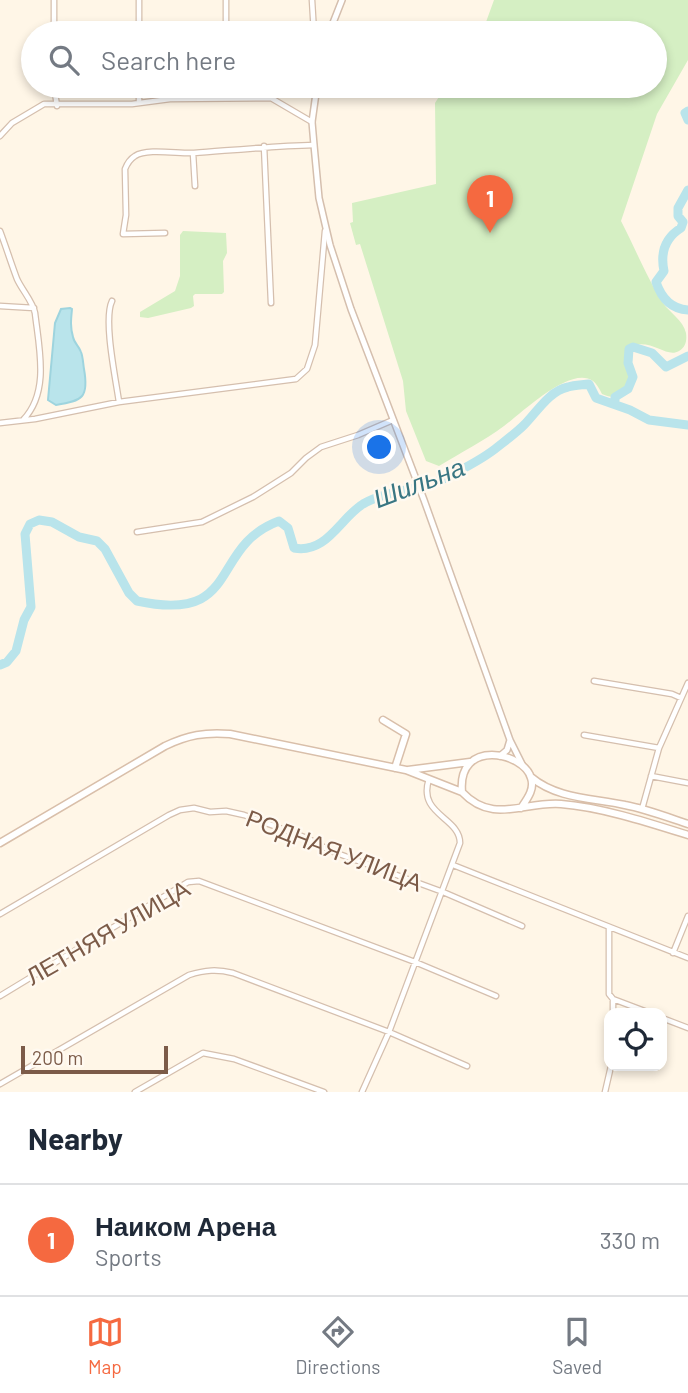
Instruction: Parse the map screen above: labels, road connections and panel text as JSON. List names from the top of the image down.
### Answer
{
  "streets": {
    "street": ["РОДНАЯ УЛИЦА", "ЛЕТНЯЯ УЛИЦА"]
  },
  "water": ["Шильна"],
  "scale_bar": "200 m",
  "page": {
    "search": "Search here",
    "pins": "1",
    "scale": "200 m",
    "heading": "Nearby",
    "list": [
      {
        "mark": "1",
        "name": "Наиком Арена",
        "note": "Sports",
        "value": "330 m"
      }
    ],
    "nav": ["Map", "Directions", "Saved"]
  }
}
